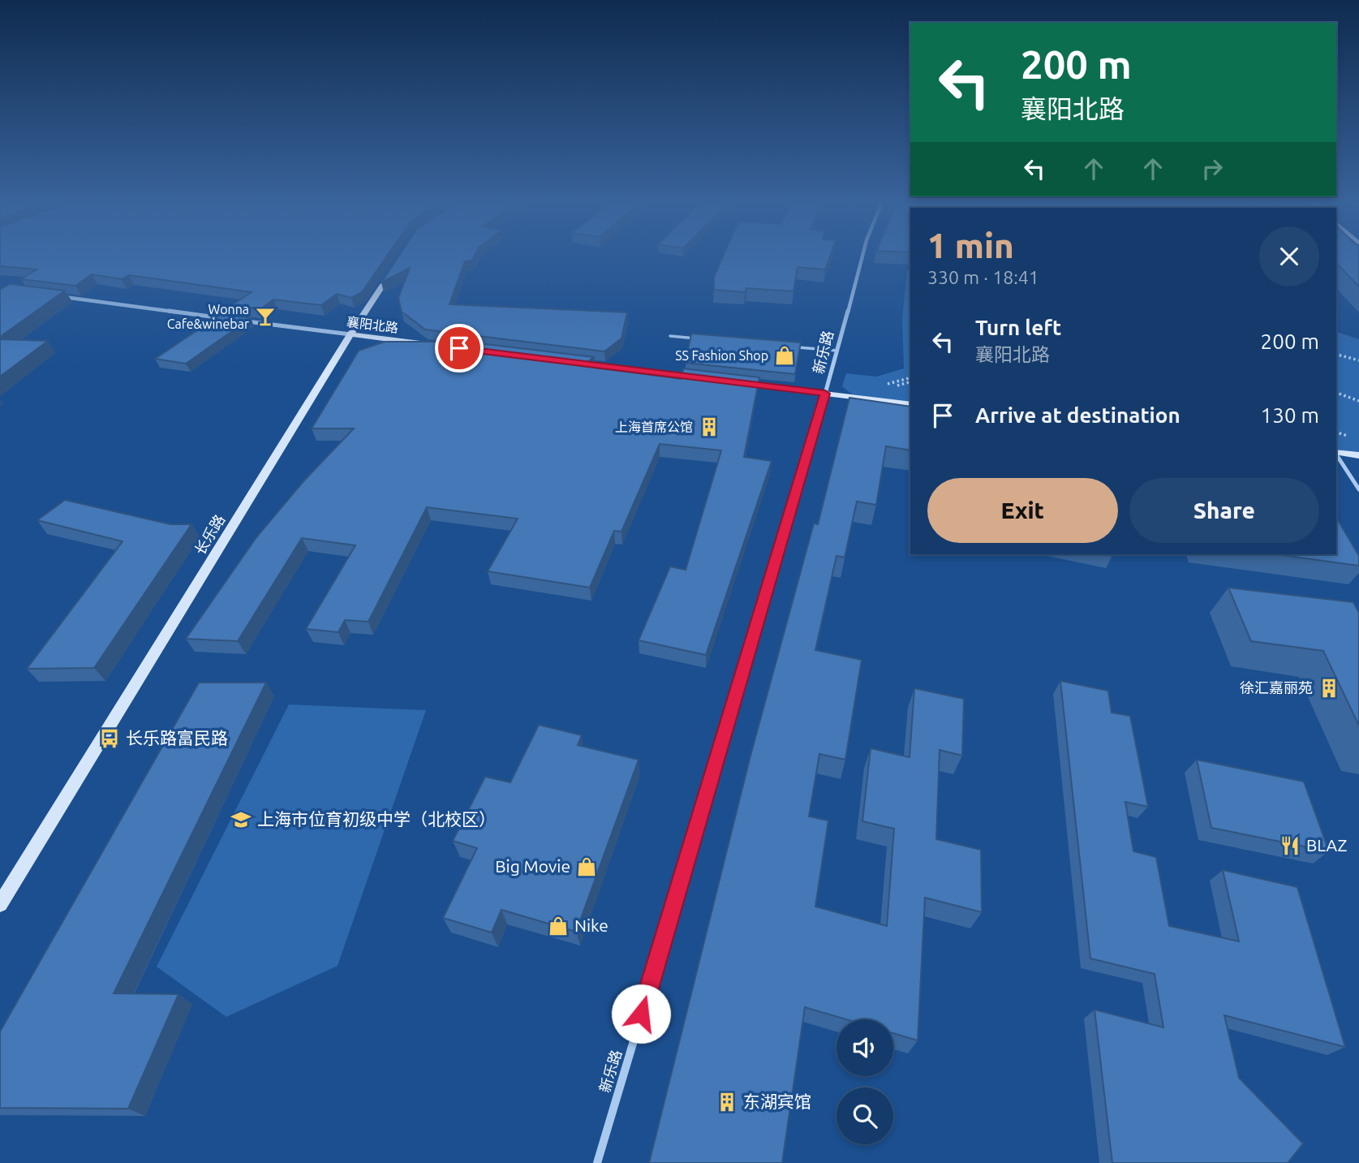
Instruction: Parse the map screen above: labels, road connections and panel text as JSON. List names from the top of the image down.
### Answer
{
  "streets": {
    "street": ["襄阳北路", "新乐路", "长乐路"]
  },
  "crossings": [
    ["襄阳北路", "长乐路"]
  ],
  "places": {
    "bar": ["Wonna Cafe&winebar"],
    "shop": ["SS Fashion Shop", "Big Movie", "Nike"],
    "building": ["上海首席公馆", "徐汇嘉丽苑", "东湖宾馆"],
    "bus stop": ["长乐路富民路"],
    "school or university": ["上海市位育初级中学（北校区）"],
    "restaurant": ["BLAZ"]
  },
  "page": {
    "turn": ["200 m", "襄阳北路"],
    "heading": ["1 min", "330 m · 18:41"],
    "list": [
      {
        "name": "Turn left",
        "note": "襄阳北路",
        "value": "200 m"
      },
      {
        "name": "Arrive at destination",
        "value": "130 m"
      }
    ],
    "buttons": ["Exit", "Share"]
  }
}
